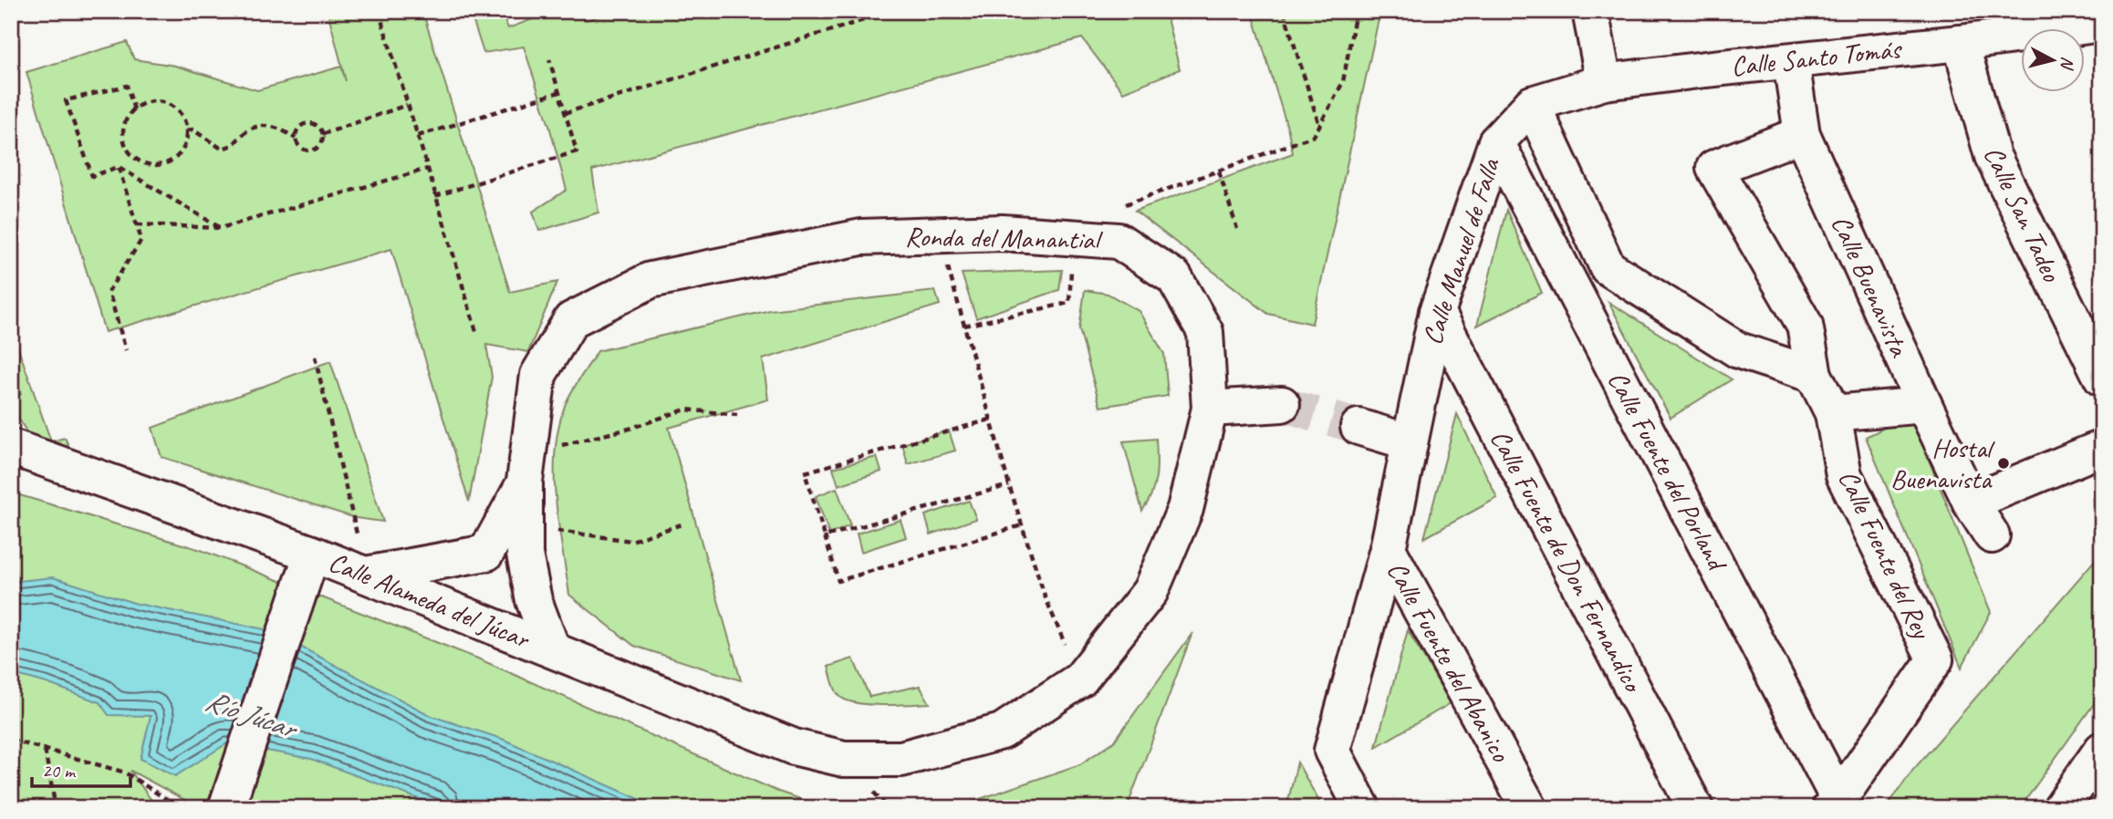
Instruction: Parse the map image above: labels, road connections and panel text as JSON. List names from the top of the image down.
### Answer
{
  "streets": {
    "street": [
      "Calle Santo Tomás",
      "Calle San Tadeo",
      "Ronda del Manantial",
      "Calle Manuel de Falla",
      "Calle Buenavista",
      "Calle Fuente del Porland",
      "Calle Fuente del Rey",
      "Calle Fuente de Don Fernandico",
      "Calle Alameda del Júcar",
      "Calle Fuente del Abanico"
    ]
  },
  "crossings": [
    ["Calle Santo Tomás", "Calle San Tadeo"],
    ["Calle Santo Tomás", "Calle Manuel de Falla"],
    ["Calle Santo Tomás", "Calle Buenavista"],
    ["Ronda del Manantial", "Calle Alameda del Júcar"],
    ["Calle Manuel de Falla", "Calle Fuente del Porland"],
    ["Calle Manuel de Falla", "Calle Fuente de Don Fernandico"],
    ["Calle Manuel de Falla", "Calle Fuente del Abanico"],
    ["Calle Buenavista", "Calle Fuente del Rey"],
    ["Calle Fuente del Porland", "Calle Fuente del Rey"]
  ],
  "water": ["Río Júcar"],
  "places": ["Hostal Buenavista"],
  "scale_bar": "20 m",
  "north": "right"
}
